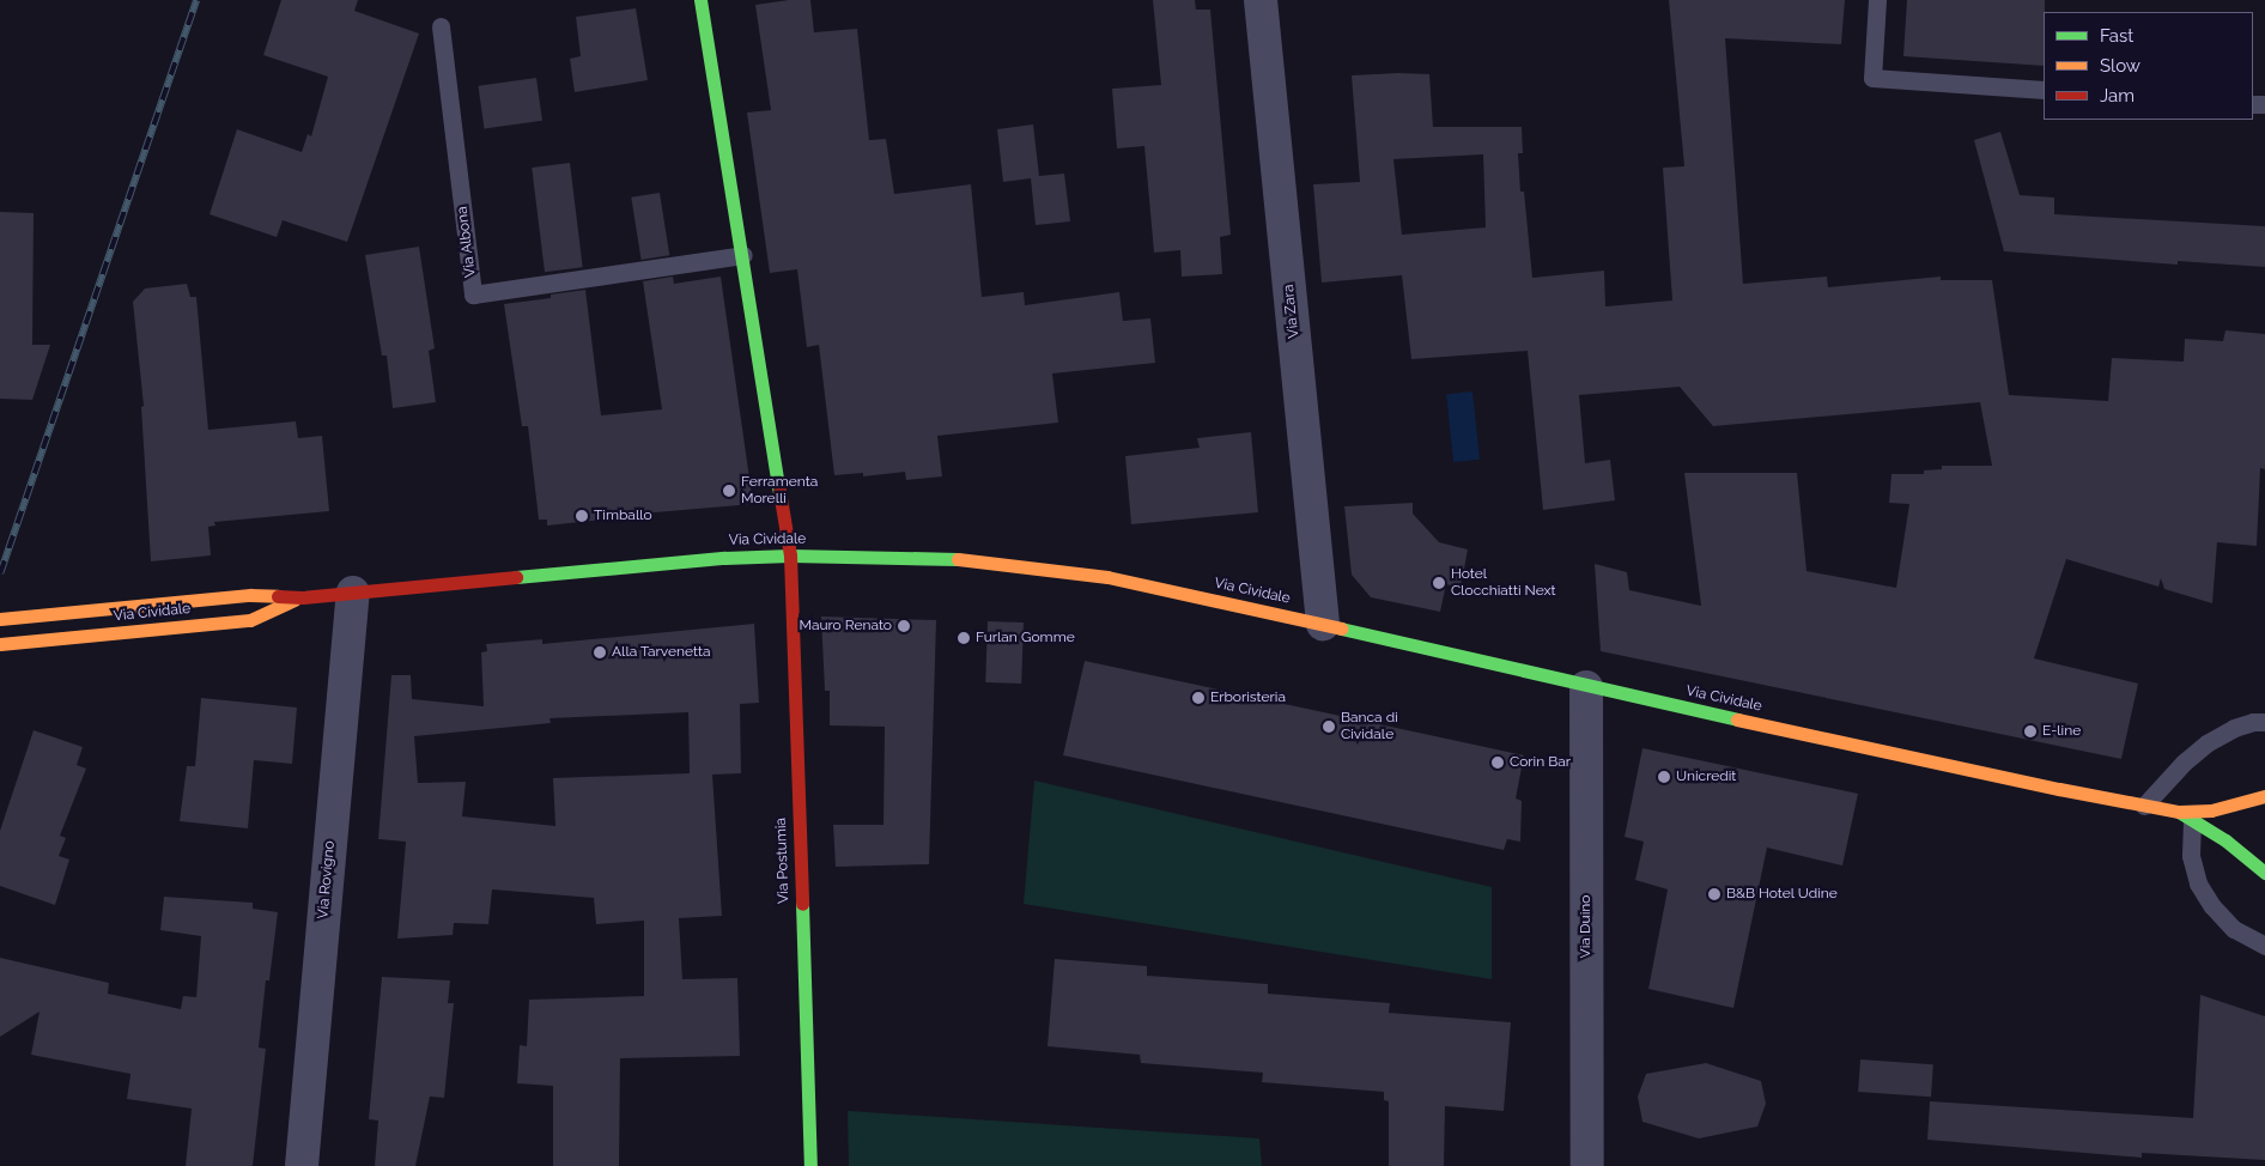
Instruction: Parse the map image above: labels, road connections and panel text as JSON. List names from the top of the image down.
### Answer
{
  "streets": {
    "main road": ["Via Cividale", "Via Postumia"],
    "street": ["Via Zara", "Via Rovigno", "Via Duino"],
    "lane": ["Via Albona"]
  },
  "crossings": [
    ["Via Zara", "Via Cividale"],
    ["Via Cividale", "Via Postumia"],
    ["Via Cividale", "Via Rovigno"],
    ["Via Cividale", "Via Duino"]
  ],
  "places": [
    "Ferramenta Morelli",
    "Timballo",
    "Hotel Clocchiatti Next",
    "Mauro Renato",
    "Furlan Gomme",
    "Alla Tarvenetta",
    "Erboristeria",
    "Banca di Cividale",
    "E-line",
    "Corin Bar",
    "Unicredit",
    "B&B Hotel Udine"
  ],
  "legend": ["Fast", "Slow", "Jam"]
}
